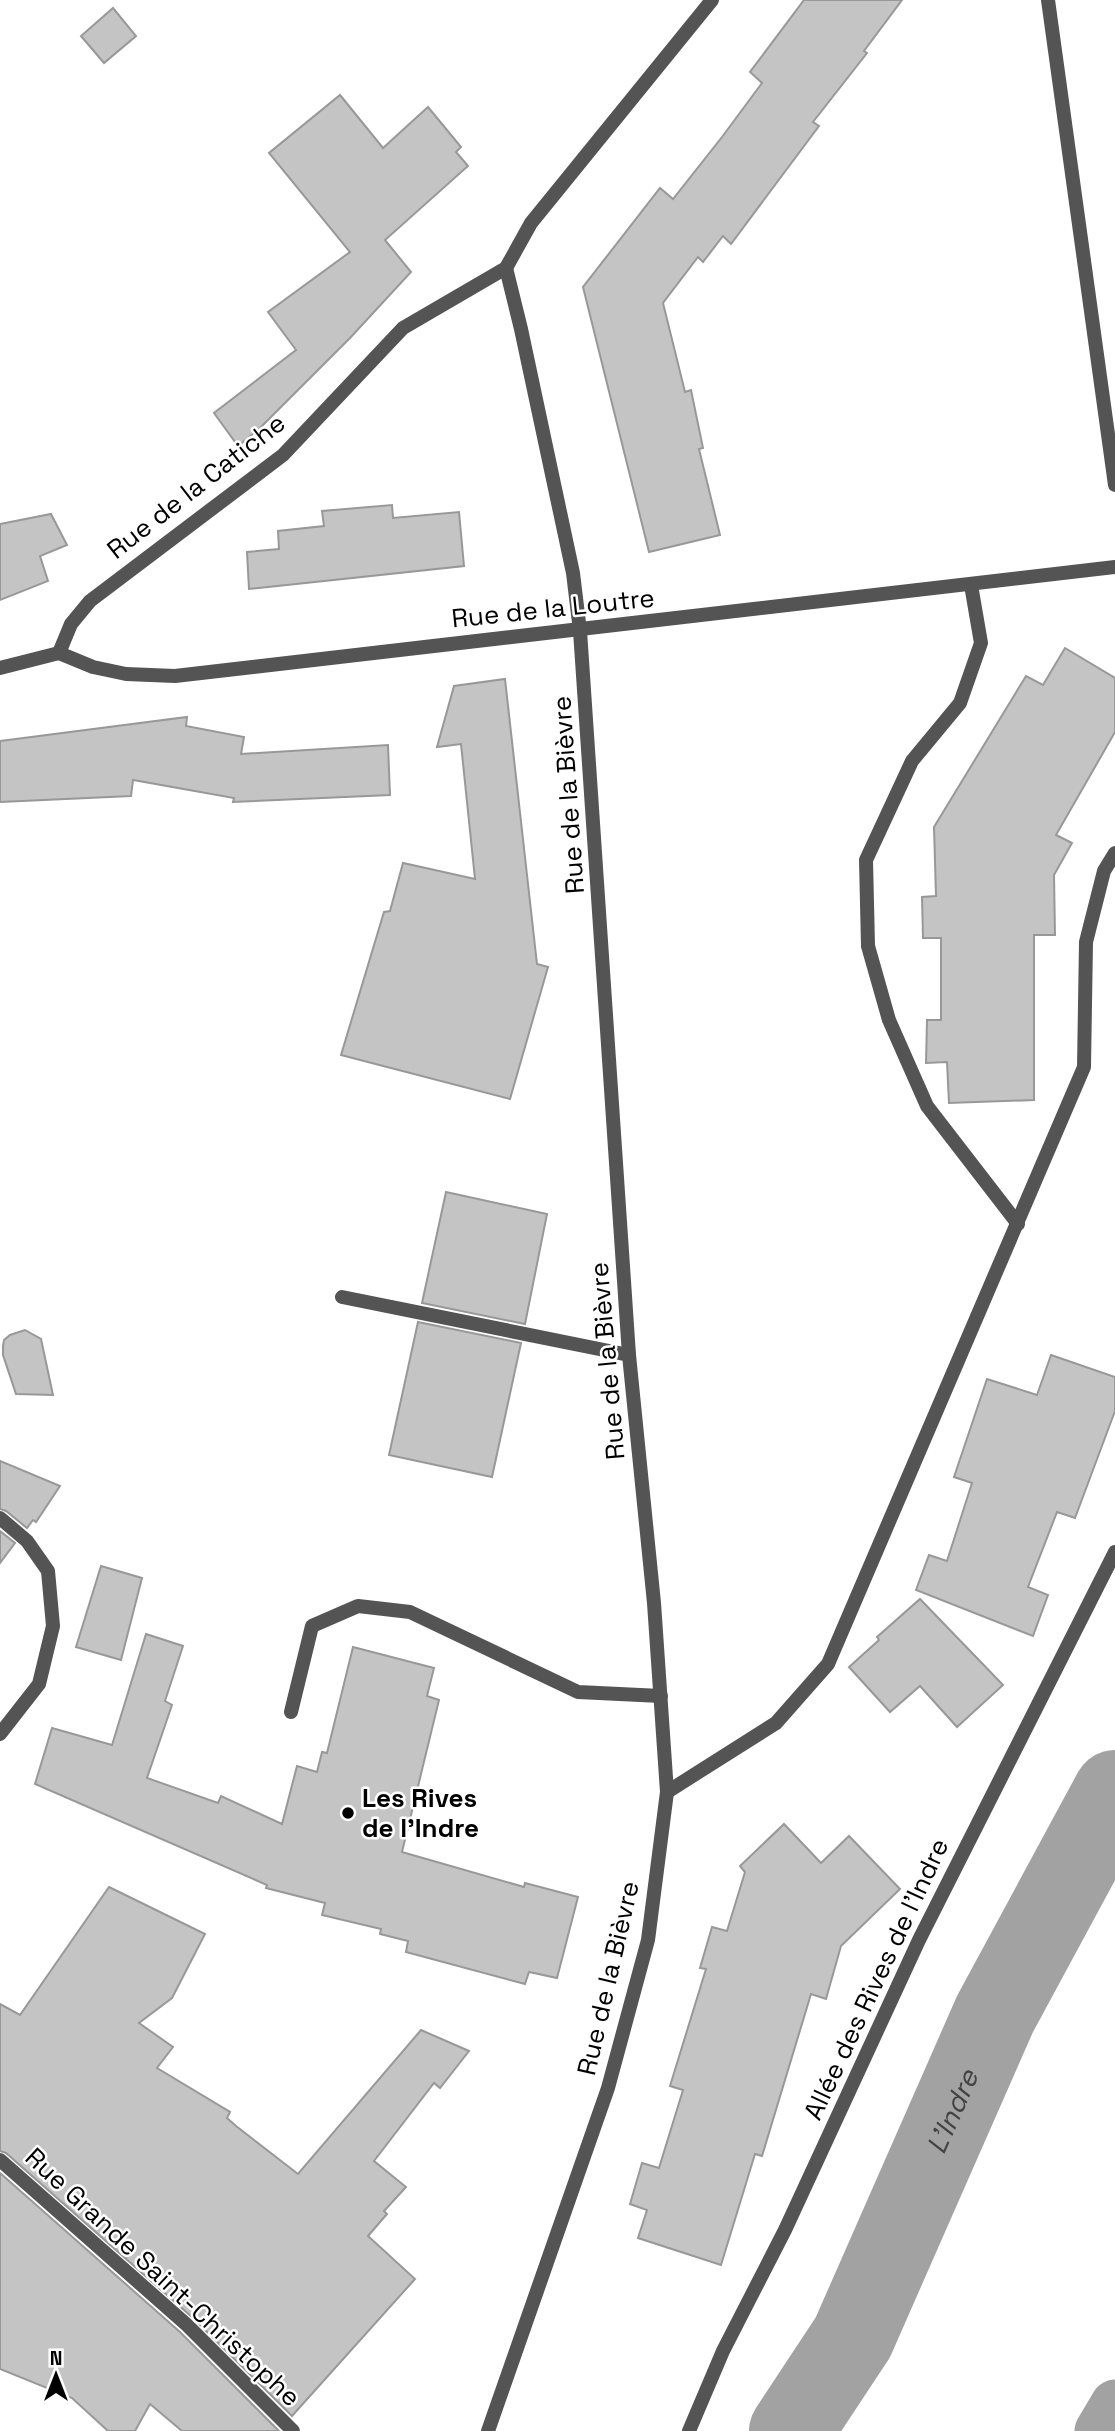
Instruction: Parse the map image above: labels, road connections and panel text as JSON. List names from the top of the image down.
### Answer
{
  "streets": {
    "street": [
      "Rue de la Catiche",
      "Rue de la Loutre",
      "Rue de la Bièvre",
      "Allée des Rives de l'Indre",
      "Rue Grande Saint-Christophe"
    ]
  },
  "crossings": [
    ["Rue de la Catiche", "Rue de la Loutre"],
    ["Rue de la Catiche", "Rue de la Bièvre"],
    ["Rue de la Loutre", "Rue de la Bièvre"]
  ],
  "water": ["L'Indre"],
  "places": ["Les Rives de l'Indre"],
  "north": "top"
}
